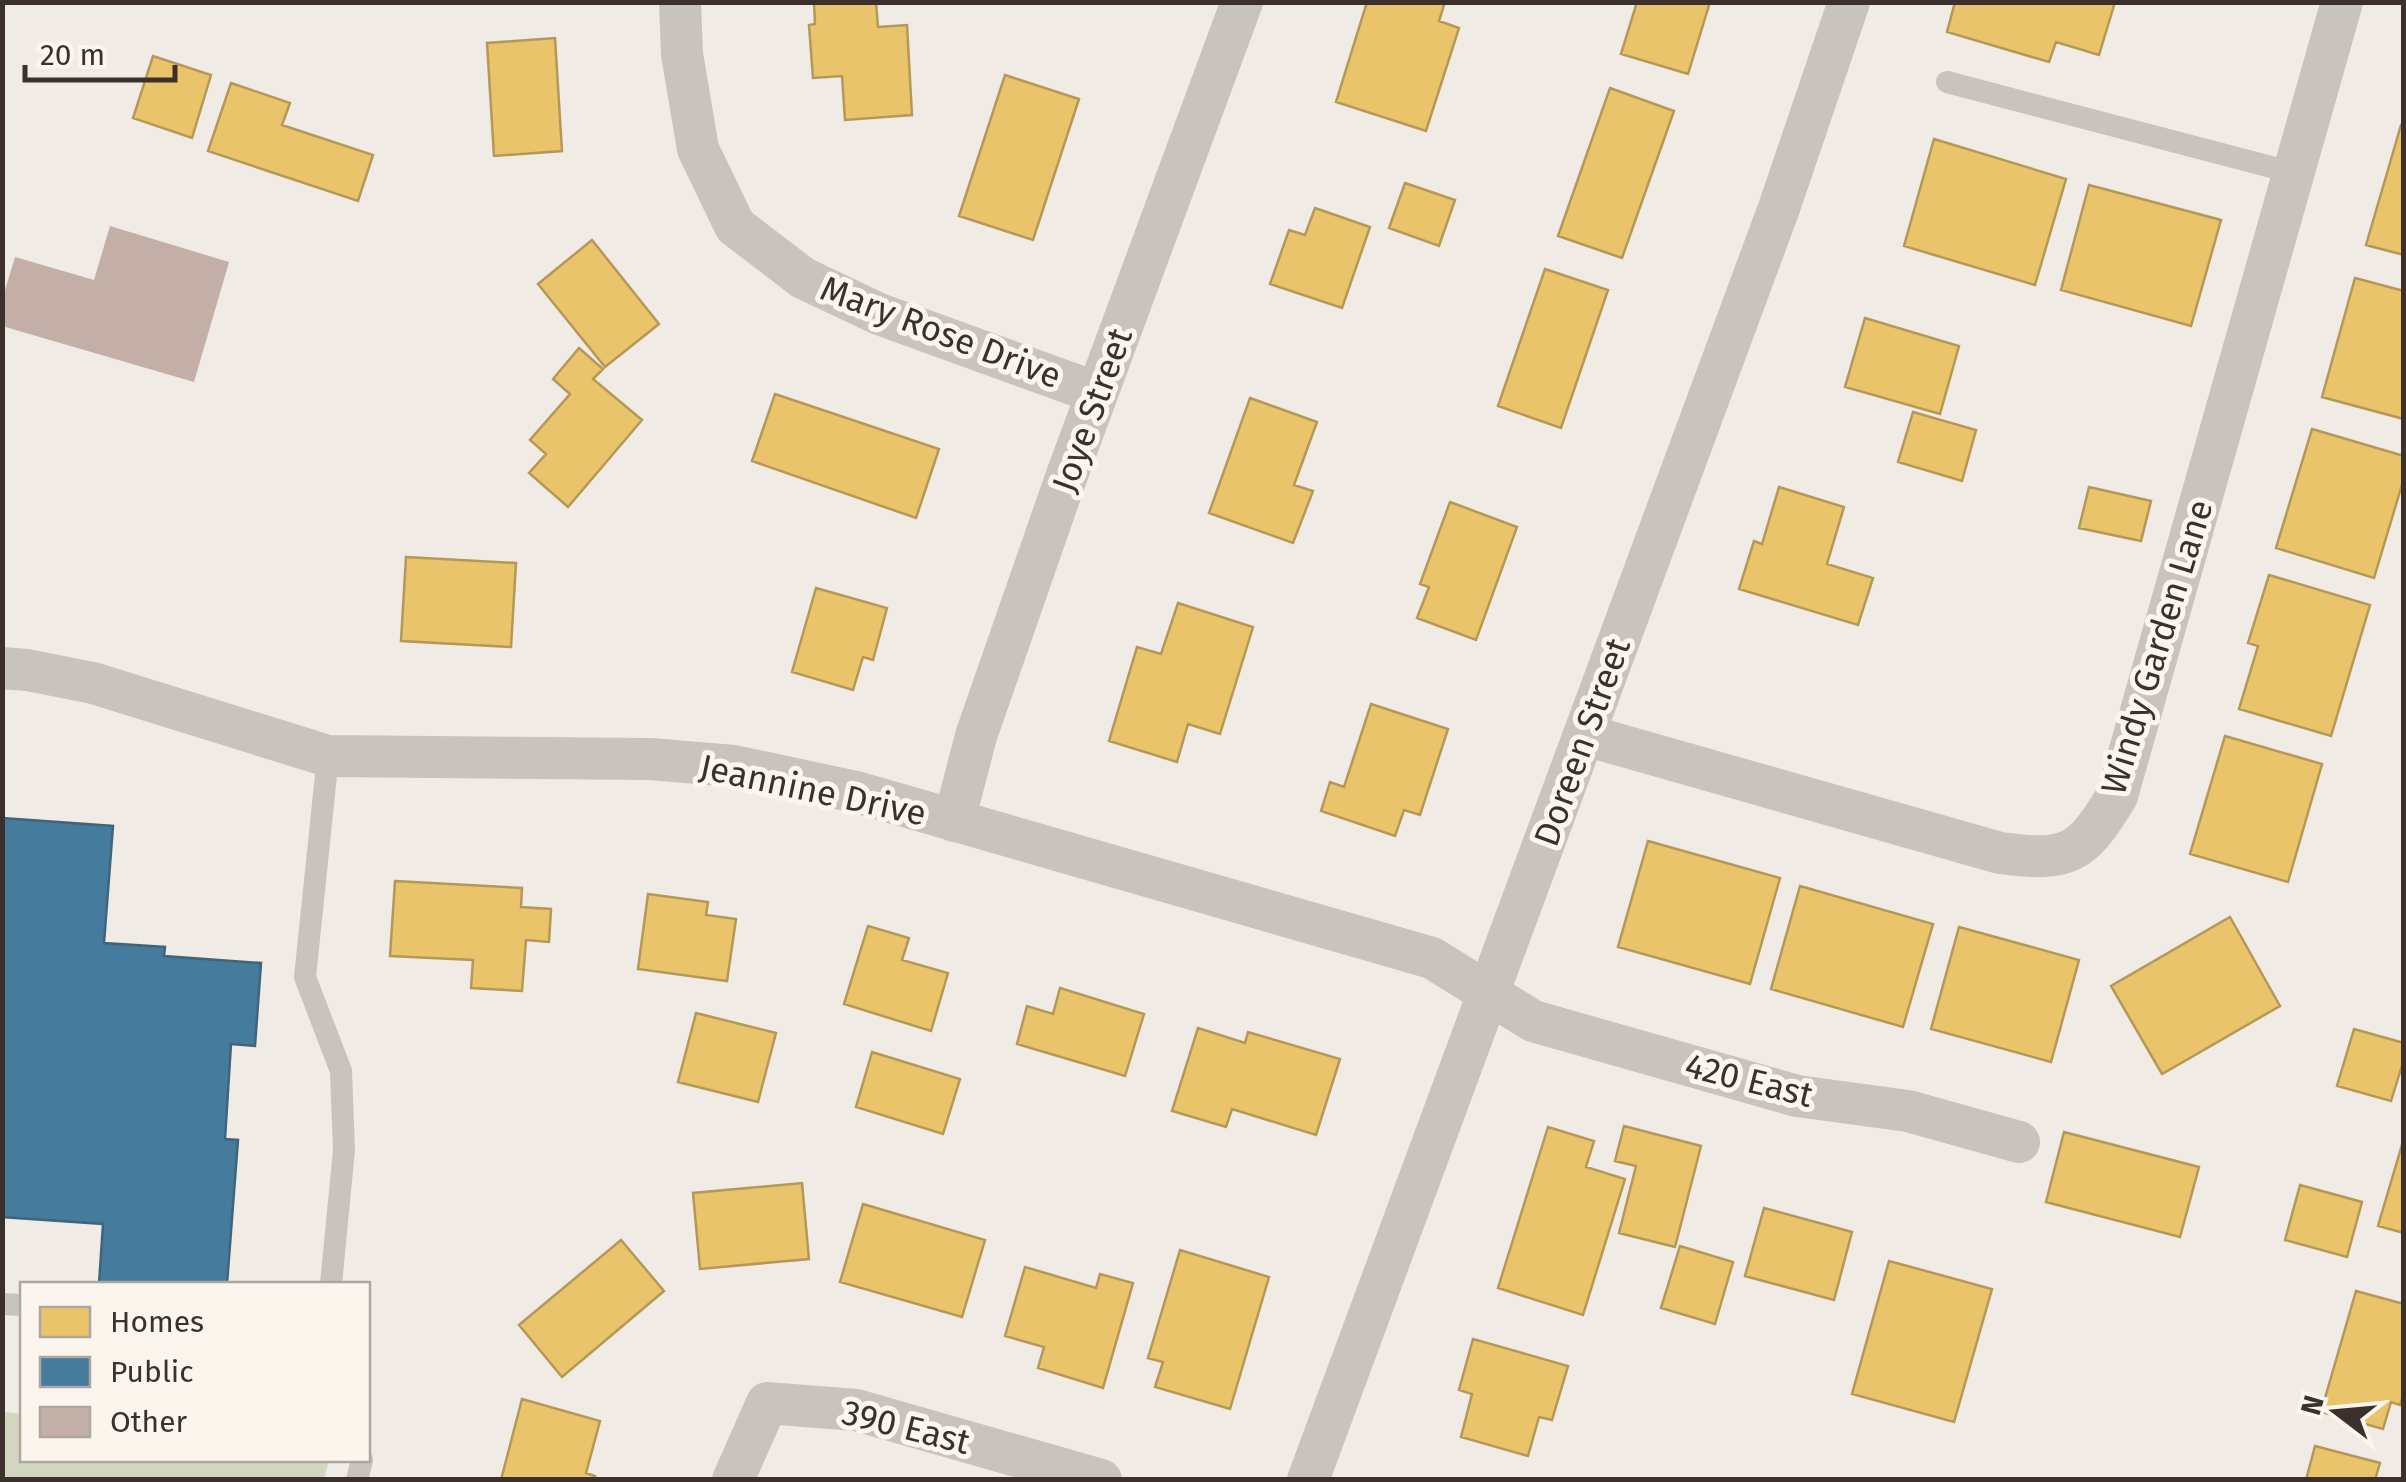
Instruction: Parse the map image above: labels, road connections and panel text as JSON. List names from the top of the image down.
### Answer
{
  "streets": {
    "street": [
      "Mary Rose Drive",
      "Joye Street",
      "Windy Garden Lane",
      "Doreen Street",
      "Jeannine Drive",
      "420 East",
      "390 East"
    ]
  },
  "crossings": [
    ["Mary Rose Drive", "Joye Street"],
    ["Joye Street", "Jeannine Drive"],
    ["Windy Garden Lane", "Doreen Street"],
    ["Doreen Street", "Jeannine Drive"],
    ["Doreen Street", "420 East"],
    ["Jeannine Drive", "420 East"]
  ],
  "legend": ["Homes", "Public", "Other"],
  "scale_bar": "20 m",
  "north": "left"
}
